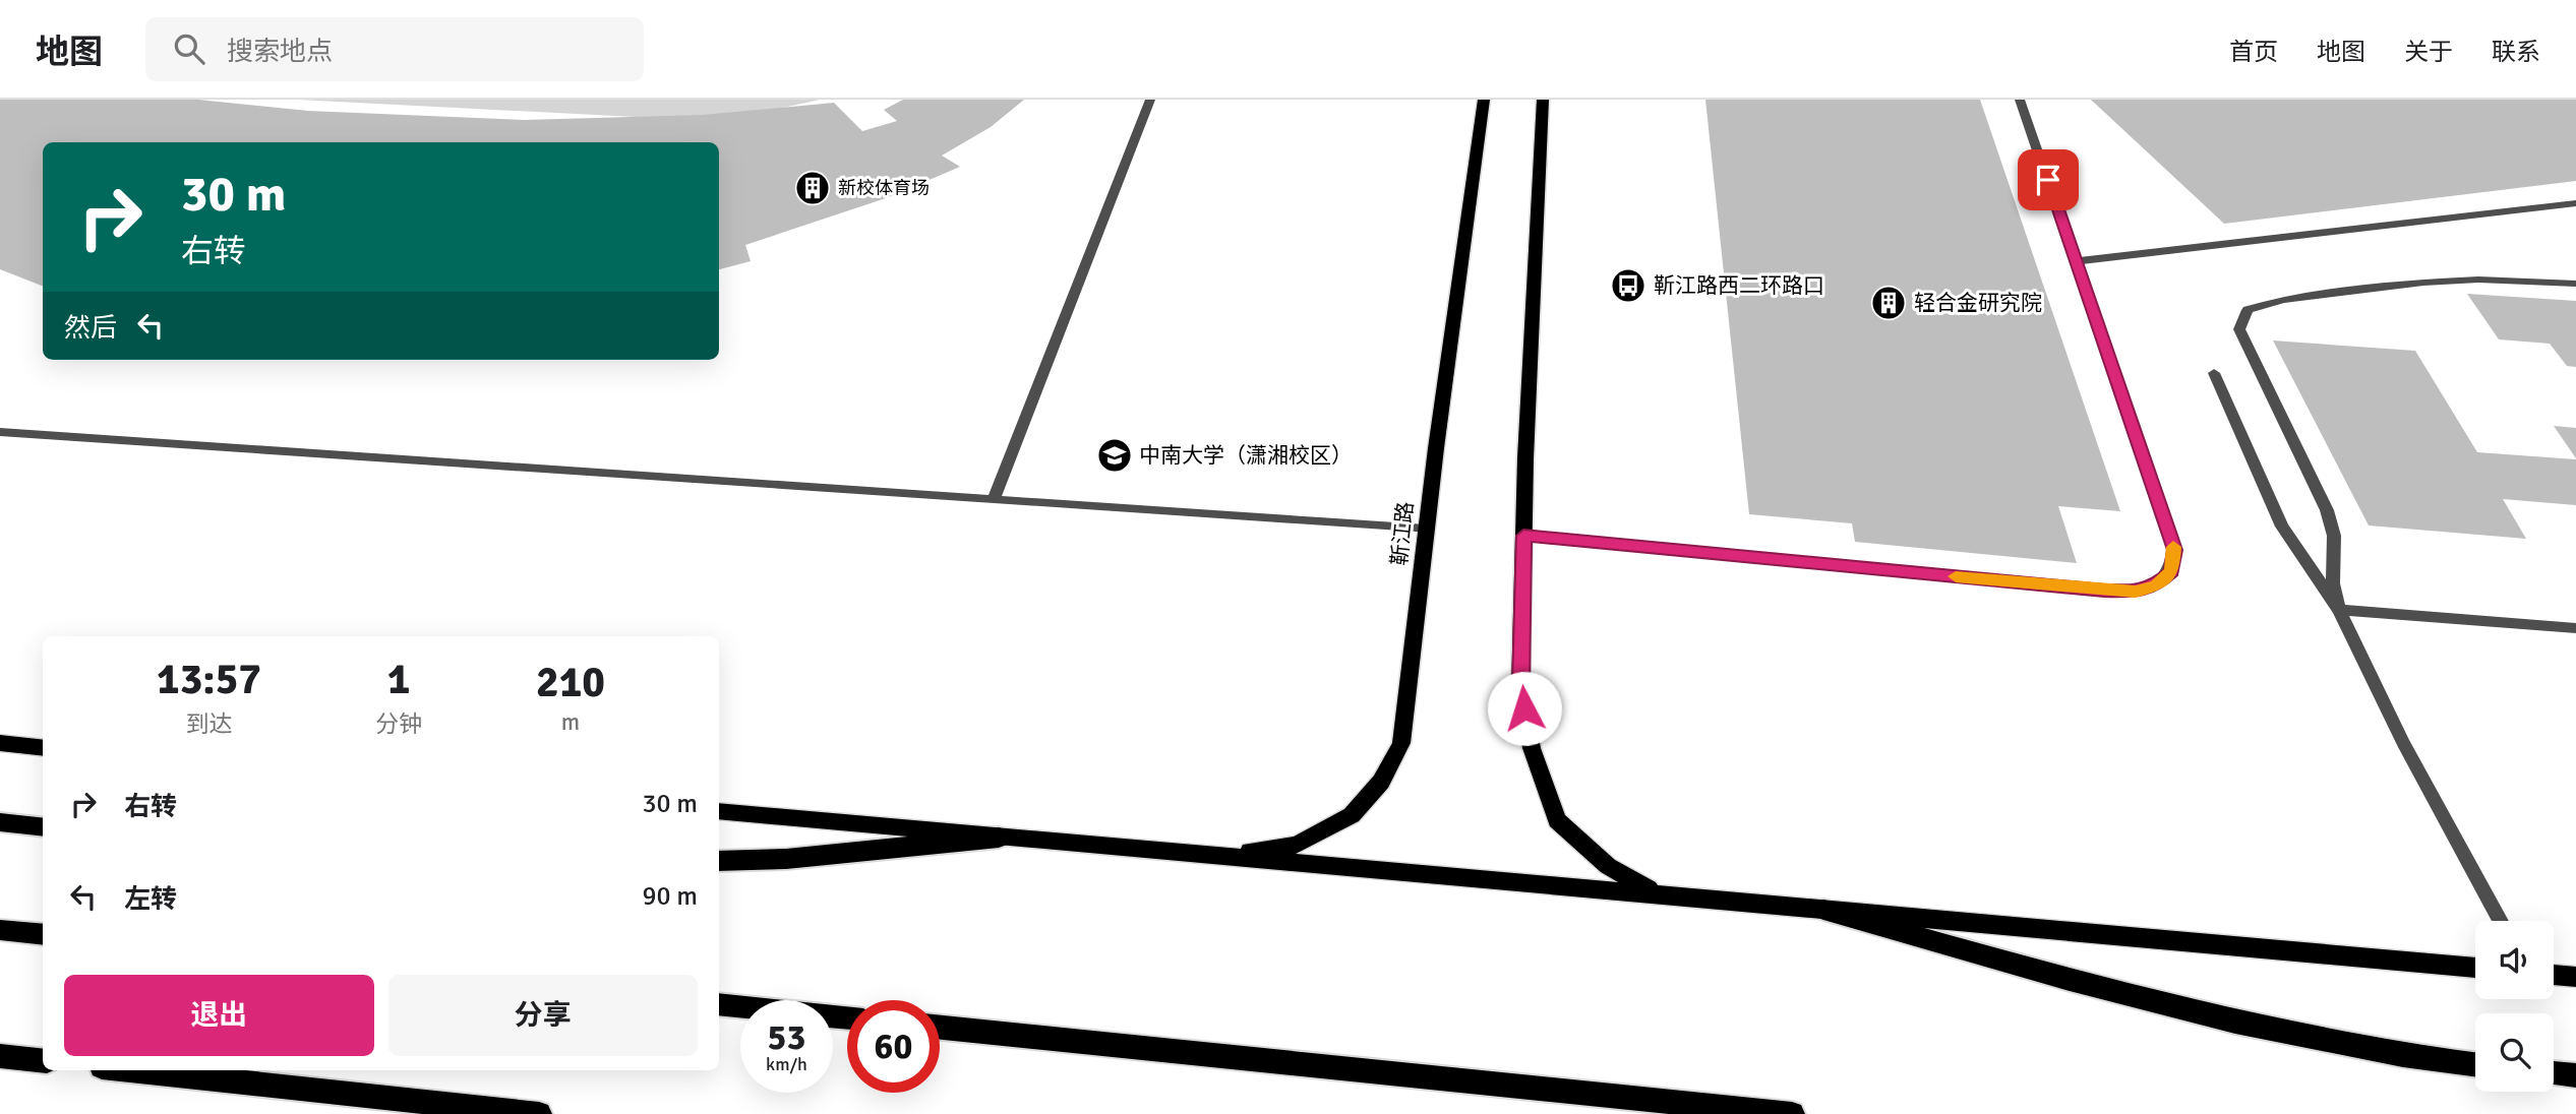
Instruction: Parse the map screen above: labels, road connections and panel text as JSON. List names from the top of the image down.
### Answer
{
  "streets": {
    "main road": ["靳江路"]
  },
  "places": {
    "building": ["新校体育场", "轻合金研究院"],
    "bus stop": ["靳江路西二环路口"],
    "school or university": ["中南大学（潇湘校区）"]
  },
  "page": {
    "header": "地图",
    "search": "搜索地点",
    "nav": [
      "首页",
      "地图",
      "关于",
      "联系"
    ],
    "turn": ["30 m", "右转"],
    "then": "然后",
    "eta": [
      "13:57",
      "到达",
      "1",
      "分钟",
      "210",
      "m"
    ],
    "list": [
      {
        "name": "右转",
        "value": "30 m"
      },
      {
        "name": "左转",
        "value": "90 m"
      }
    ],
    "buttons": ["退出", "分享"],
    "speed": "53 km/h",
    "limit": "60"
  }
}
